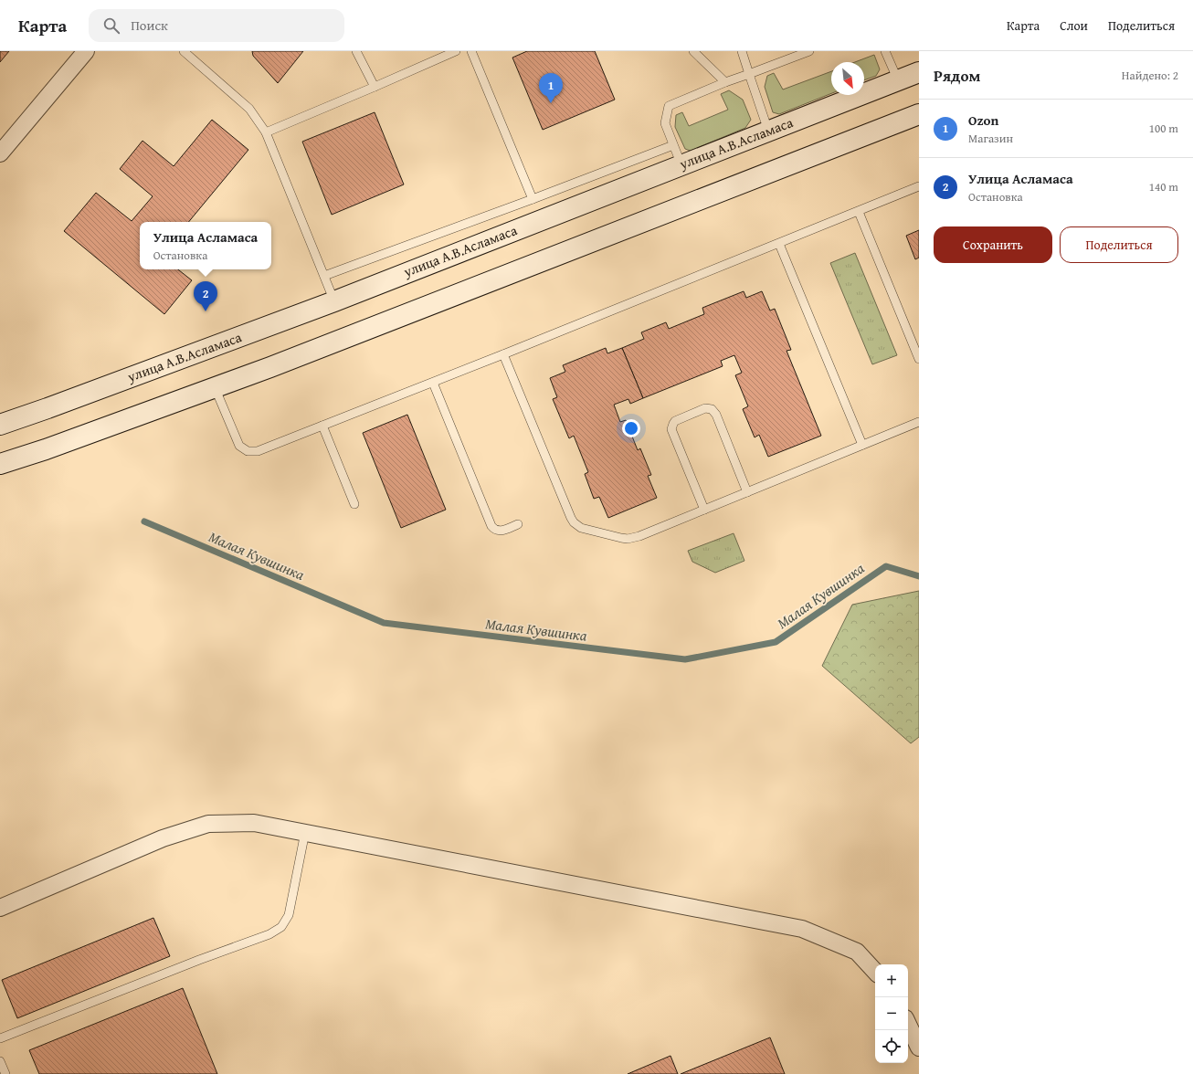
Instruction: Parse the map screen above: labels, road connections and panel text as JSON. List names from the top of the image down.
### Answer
{
  "streets": {
    "street": ["улица А.В.Асламаса"]
  },
  "water": ["Малая Кувшинка"],
  "north": "bottom right",
  "page": {
    "header": "Карта",
    "search": "Поиск",
    "nav": ["Карта", "Слои", "Поделиться"],
    "heading": ["Рядом", "Найдено: 2"],
    "pins": ["1", "2"],
    "list": [
      {
        "mark": "1",
        "name": "Ozon",
        "note": "Магазин",
        "value": "100 m"
      },
      {
        "mark": "2",
        "name": "Улица Асламаса",
        "note": "Остановка",
        "value": "140 m"
      }
    ],
    "buttons": ["Сохранить", "Поделиться"],
    "popup": ["Улица Асламаса", "Остановка"],
    "map_buttons": ["+", "−"]
  }
}
